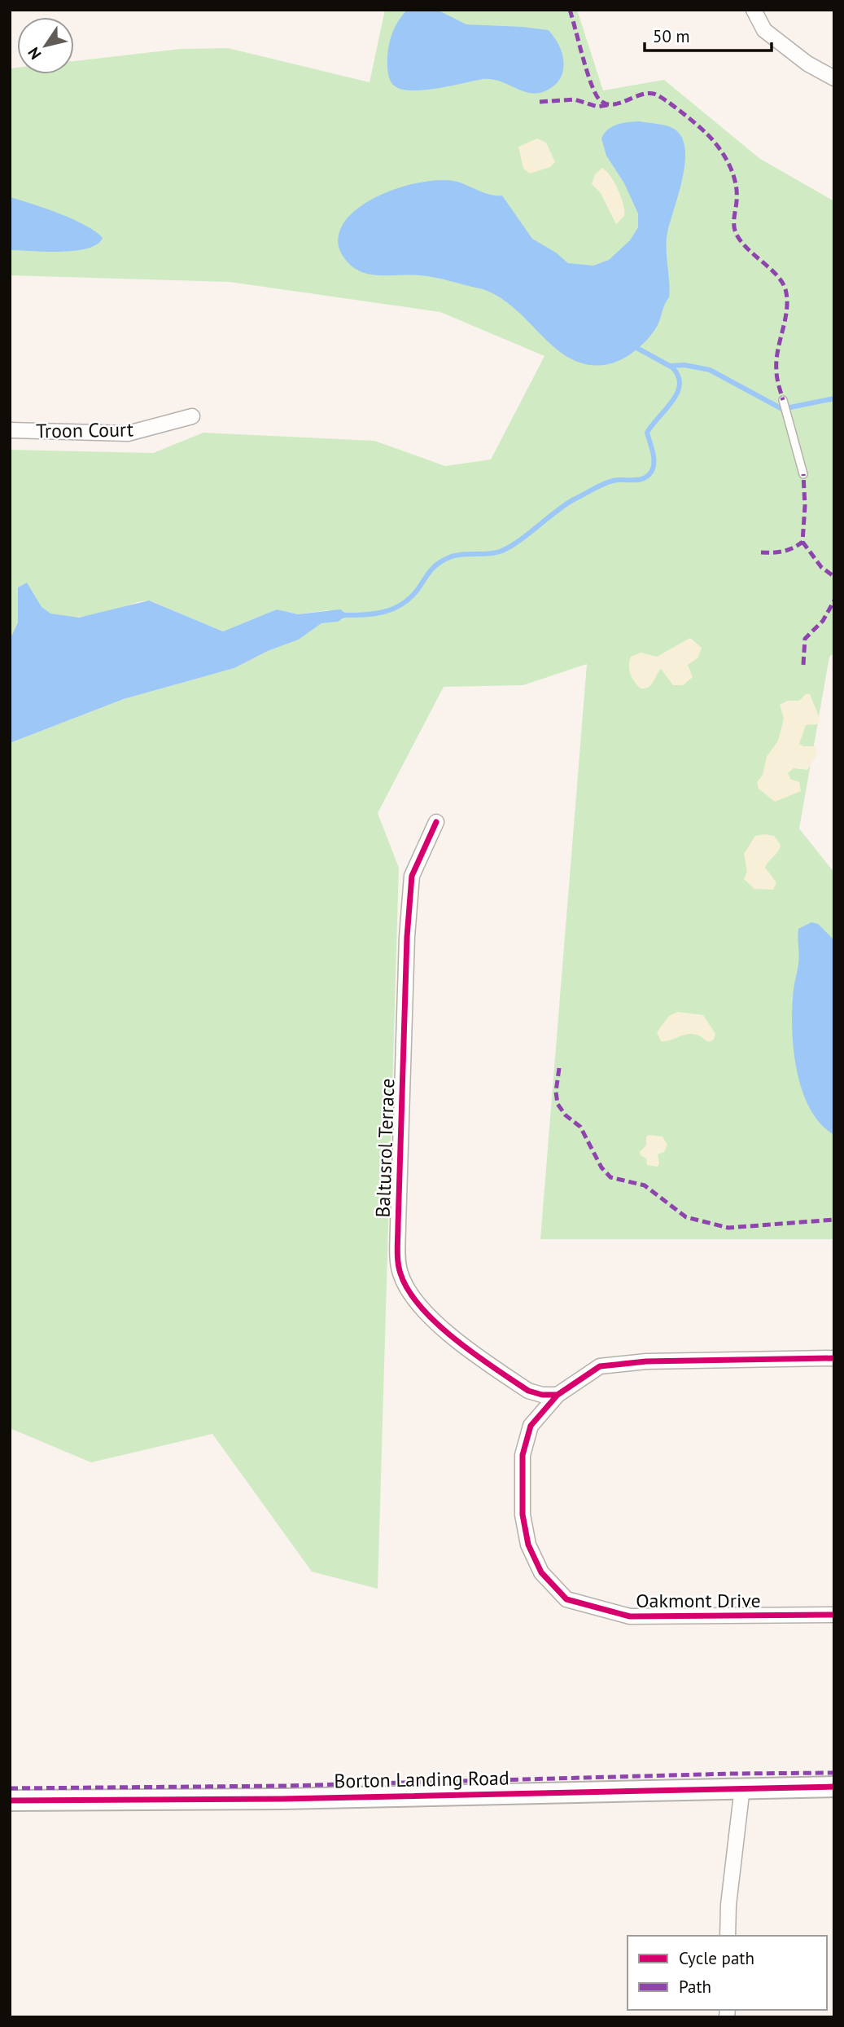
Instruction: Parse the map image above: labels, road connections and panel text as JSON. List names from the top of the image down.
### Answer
{
  "streets": {
    "street": [
      "Troon Court",
      "Baltusrol Terrace",
      "Oakmont Drive",
      "Borton Landing Road"
    ]
  },
  "crossings": [
    ["Baltusrol Terrace", "Oakmont Drive"]
  ],
  "legend": ["Cycle path", "Path"],
  "scale_bar": "50 m",
  "north": "bottom left"
}
